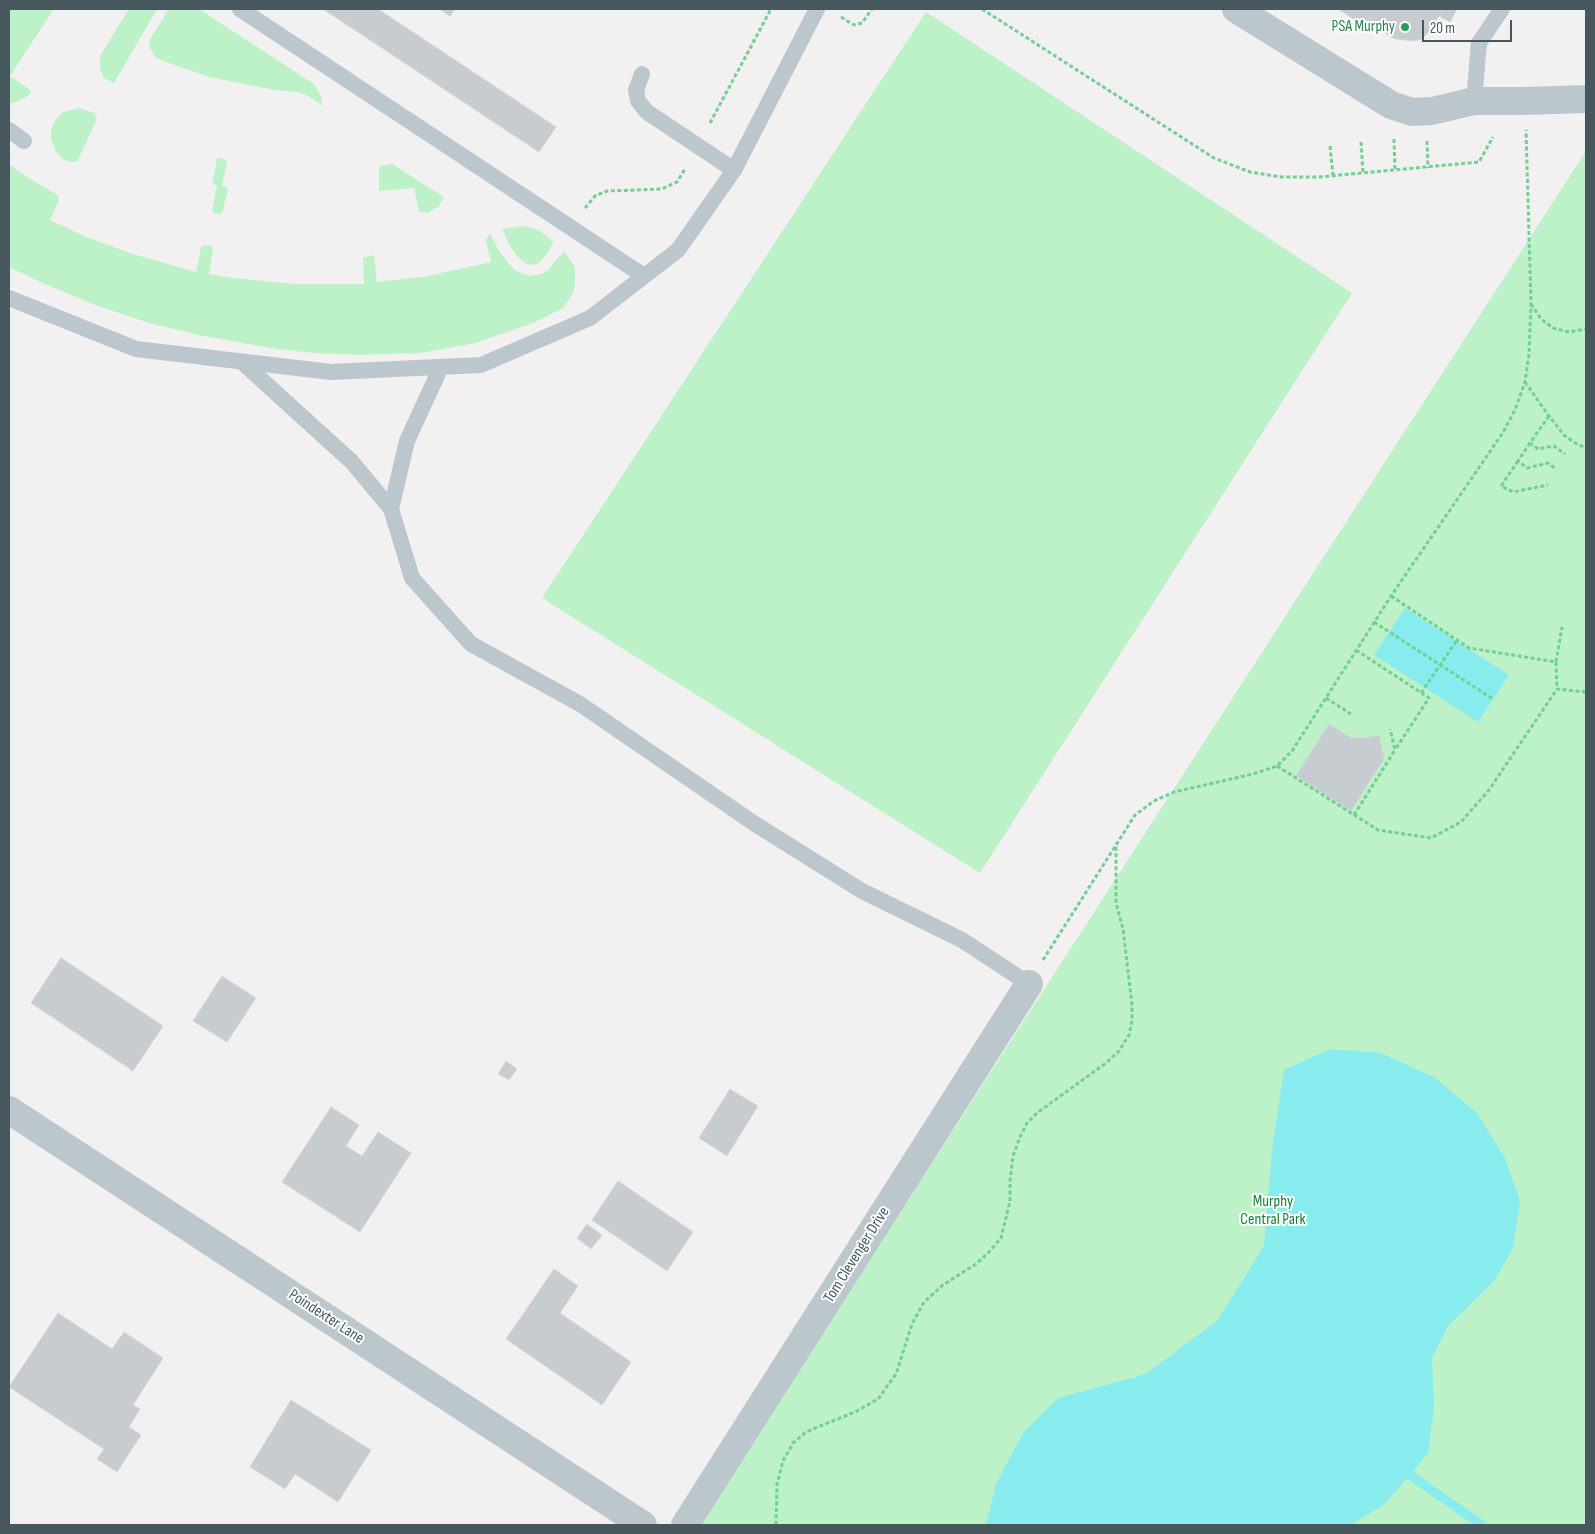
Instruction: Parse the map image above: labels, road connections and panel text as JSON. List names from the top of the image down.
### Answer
{
  "streets": {
    "street": ["Tom Clevenger Drive", "Poindexter Lane"]
  },
  "parks": ["Murphy Central Park"],
  "places": ["PSA Murphy"],
  "scale_bar": "20 m"
}
